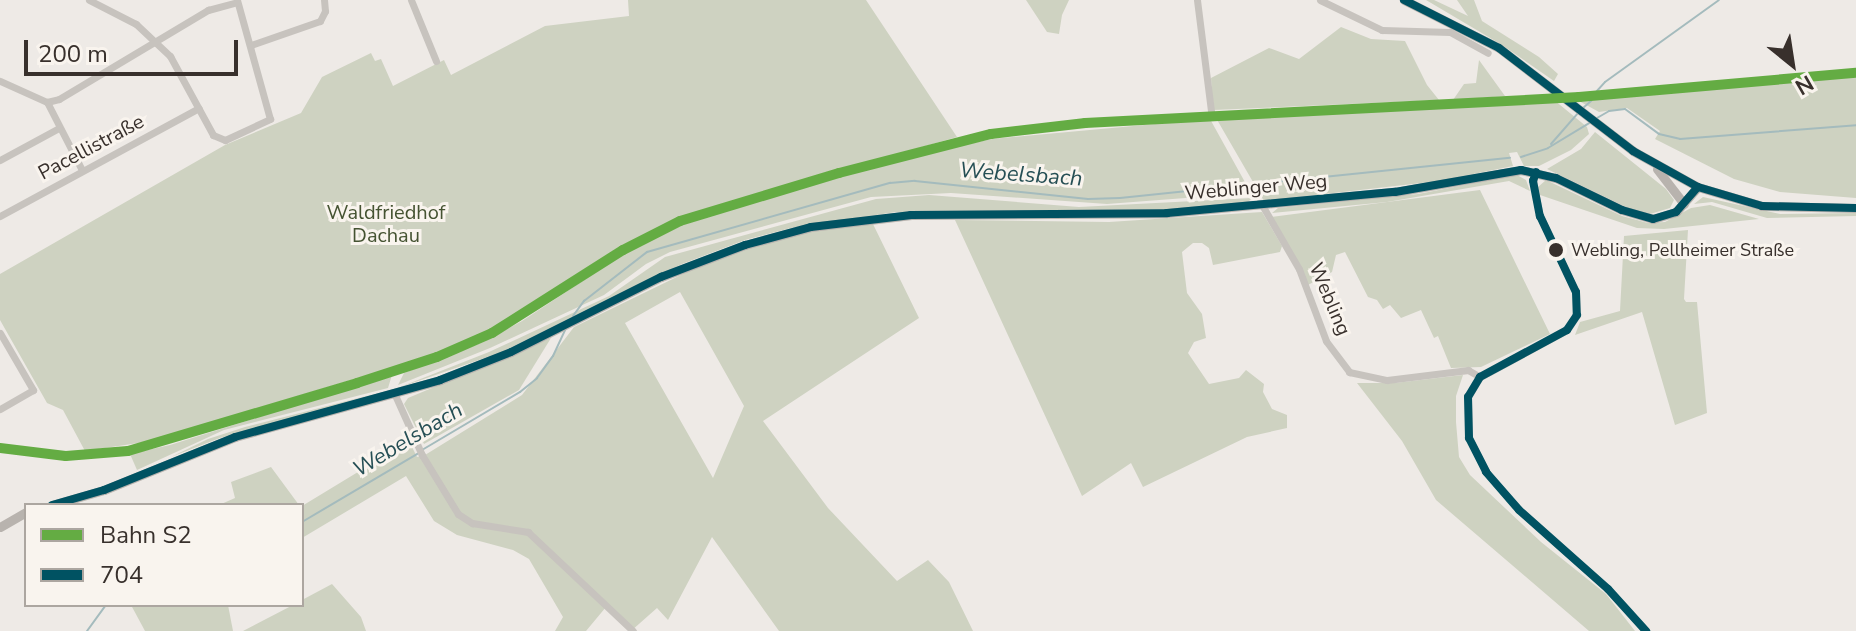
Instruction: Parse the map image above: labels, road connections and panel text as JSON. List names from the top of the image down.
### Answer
{
  "streets": {
    "street": ["Pacellistraße", "Weblinger Weg", "Webling"]
  },
  "crossings": [
    ["Weblinger Weg", "Webling"]
  ],
  "water": ["Webelsbach"],
  "parks": ["Waldfriedhof Dachau"],
  "places": ["Webling, Pellheimer Straße"],
  "lines": ["transit line 704", "rail line S2"],
  "legend": ["Bahn S2", "704"],
  "scale_bar": "200 m",
  "north": "bottom right"
}
